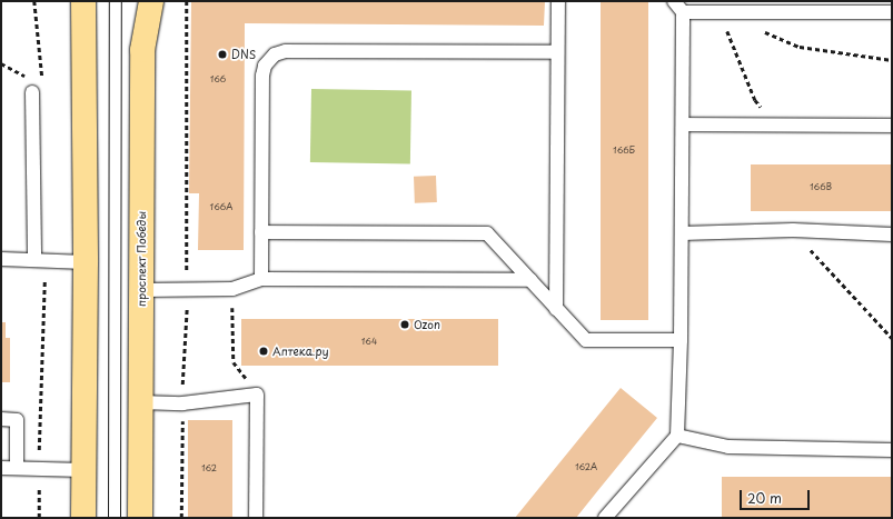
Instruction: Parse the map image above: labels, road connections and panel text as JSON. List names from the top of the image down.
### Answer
{
  "streets": {
    "main road": ["проспект Победы"]
  },
  "places": ["DNS", "Ozon", "Аптека.ру"],
  "house_numbers": [
    "166",
    "166Б",
    "166В",
    "166А",
    "164",
    "162А",
    "162"
  ],
  "scale_bar": "20 m"
}
